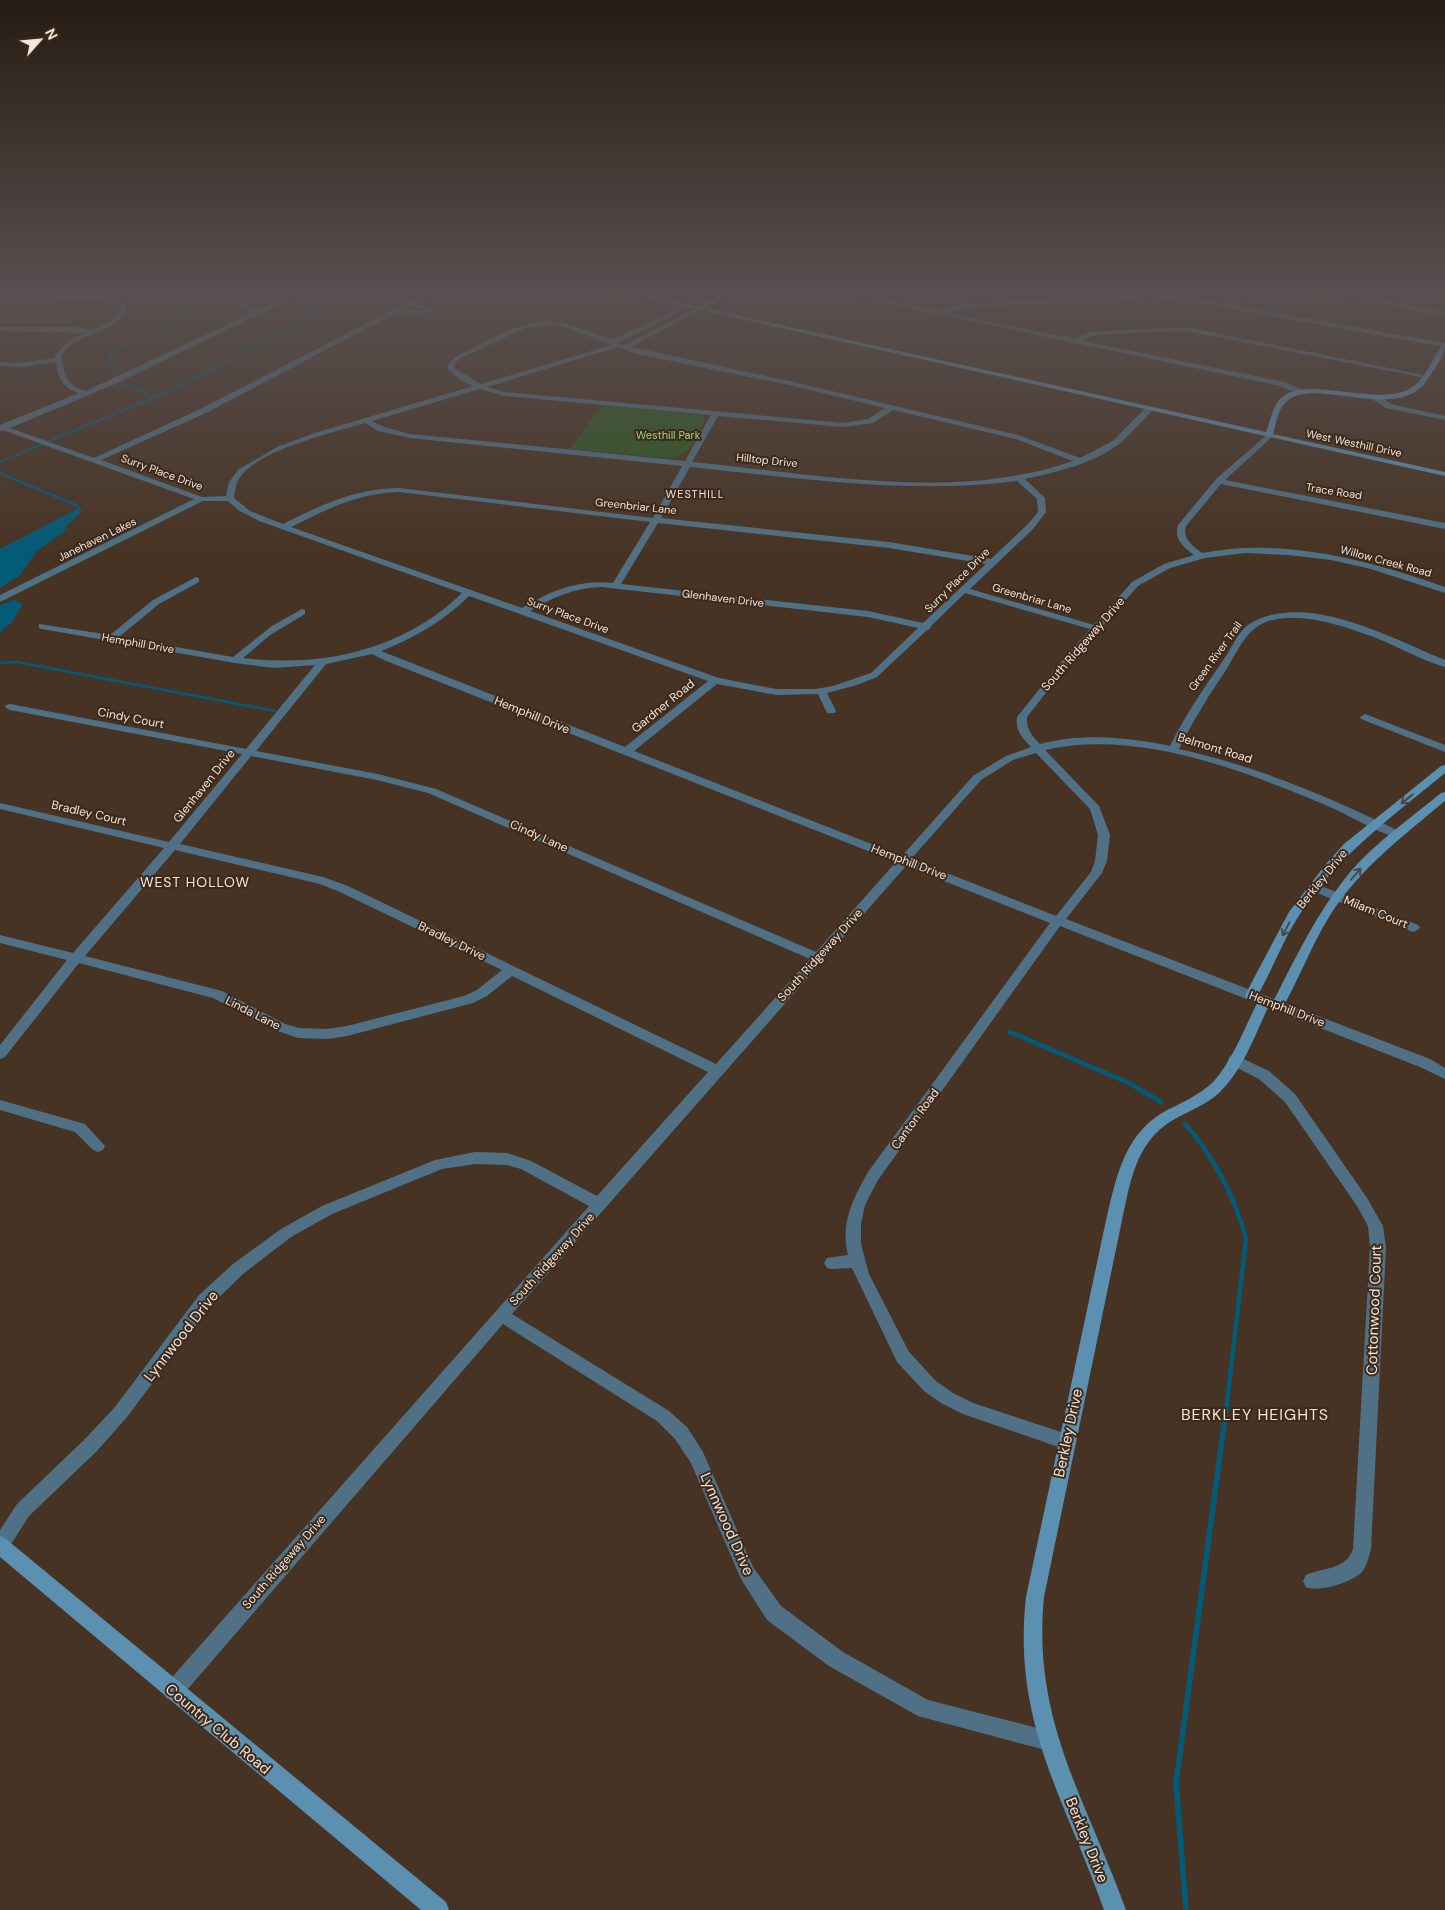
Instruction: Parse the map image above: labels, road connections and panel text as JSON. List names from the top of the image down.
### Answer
{
  "streets": {
    "street": [
      "West Westhill Drive",
      "Hilltop Drive",
      "Surry Place Drive",
      "Trace Road",
      "Greenbriar Lane",
      "Janehaven Lakes",
      "Willow Creek Road",
      "Glenhaven Drive",
      "Hemphill Drive",
      "South Ridgeway Drive",
      "Green River Trail",
      "Gardner Road",
      "Cindy Court",
      "Belmont Road",
      "Bradley Court",
      "Cindy Lane",
      "Berkley Drive",
      "Milam Court",
      "Bradley Drive",
      "Linda Lane",
      "Canton Road",
      "Cottonwood Court",
      "Lynnwood Drive",
      "Country Club Road"
    ]
  },
  "crossings": [
    ["West Westhill Drive", "Hilltop Drive"],
    ["Hilltop Drive", "Surry Place Drive"],
    ["Surry Place Drive", "Greenbriar Lane"],
    ["Surry Place Drive", "Janehaven Lakes"],
    ["Surry Place Drive", "Glenhaven Drive"],
    ["Surry Place Drive", "Gardner Road"],
    ["Greenbriar Lane", "South Ridgeway Drive"],
    ["Willow Creek Road", "South Ridgeway Drive"],
    ["Glenhaven Drive", "Hemphill Drive"],
    ["Glenhaven Drive", "Cindy Court"],
    ["Glenhaven Drive", "Bradley Court"],
    ["Glenhaven Drive", "Cindy Lane"],
    ["Glenhaven Drive", "Bradley Drive"],
    ["Glenhaven Drive", "Linda Lane"],
    ["Hemphill Drive", "South Ridgeway Drive"],
    ["Hemphill Drive", "Gardner Road"],
    ["Hemphill Drive", "Berkley Drive"],
    ["Hemphill Drive", "Canton Road"],
    ["South Ridgeway Drive", "Belmont Road"],
    ["South Ridgeway Drive", "Cindy Lane"],
    ["South Ridgeway Drive", "Bradley Drive"],
    ["South Ridgeway Drive", "Canton Road"],
    ["South Ridgeway Drive", "Lynnwood Drive"],
    ["South Ridgeway Drive", "Country Club Road"],
    ["Green River Trail", "Belmont Road"],
    ["Cindy Court", "Cindy Lane"],
    ["Belmont Road", "Berkley Drive"],
    ["Belmont Road", "Canton Road"],
    ["Bradley Court", "Bradley Drive"],
    ["Berkley Drive", "Milam Court"],
    ["Berkley Drive", "Canton Road"],
    ["Berkley Drive", "Cottonwood Court"],
    ["Berkley Drive", "Lynnwood Drive"],
    ["Bradley Drive", "Linda Lane"],
    ["Lynnwood Drive", "Country Club Road"]
  ],
  "districts": ["WESTHILL", "WEST HOLLOW", "BERKLEY HEIGHTS"],
  "parks": ["Westhill Park"],
  "north": "top right"
}
